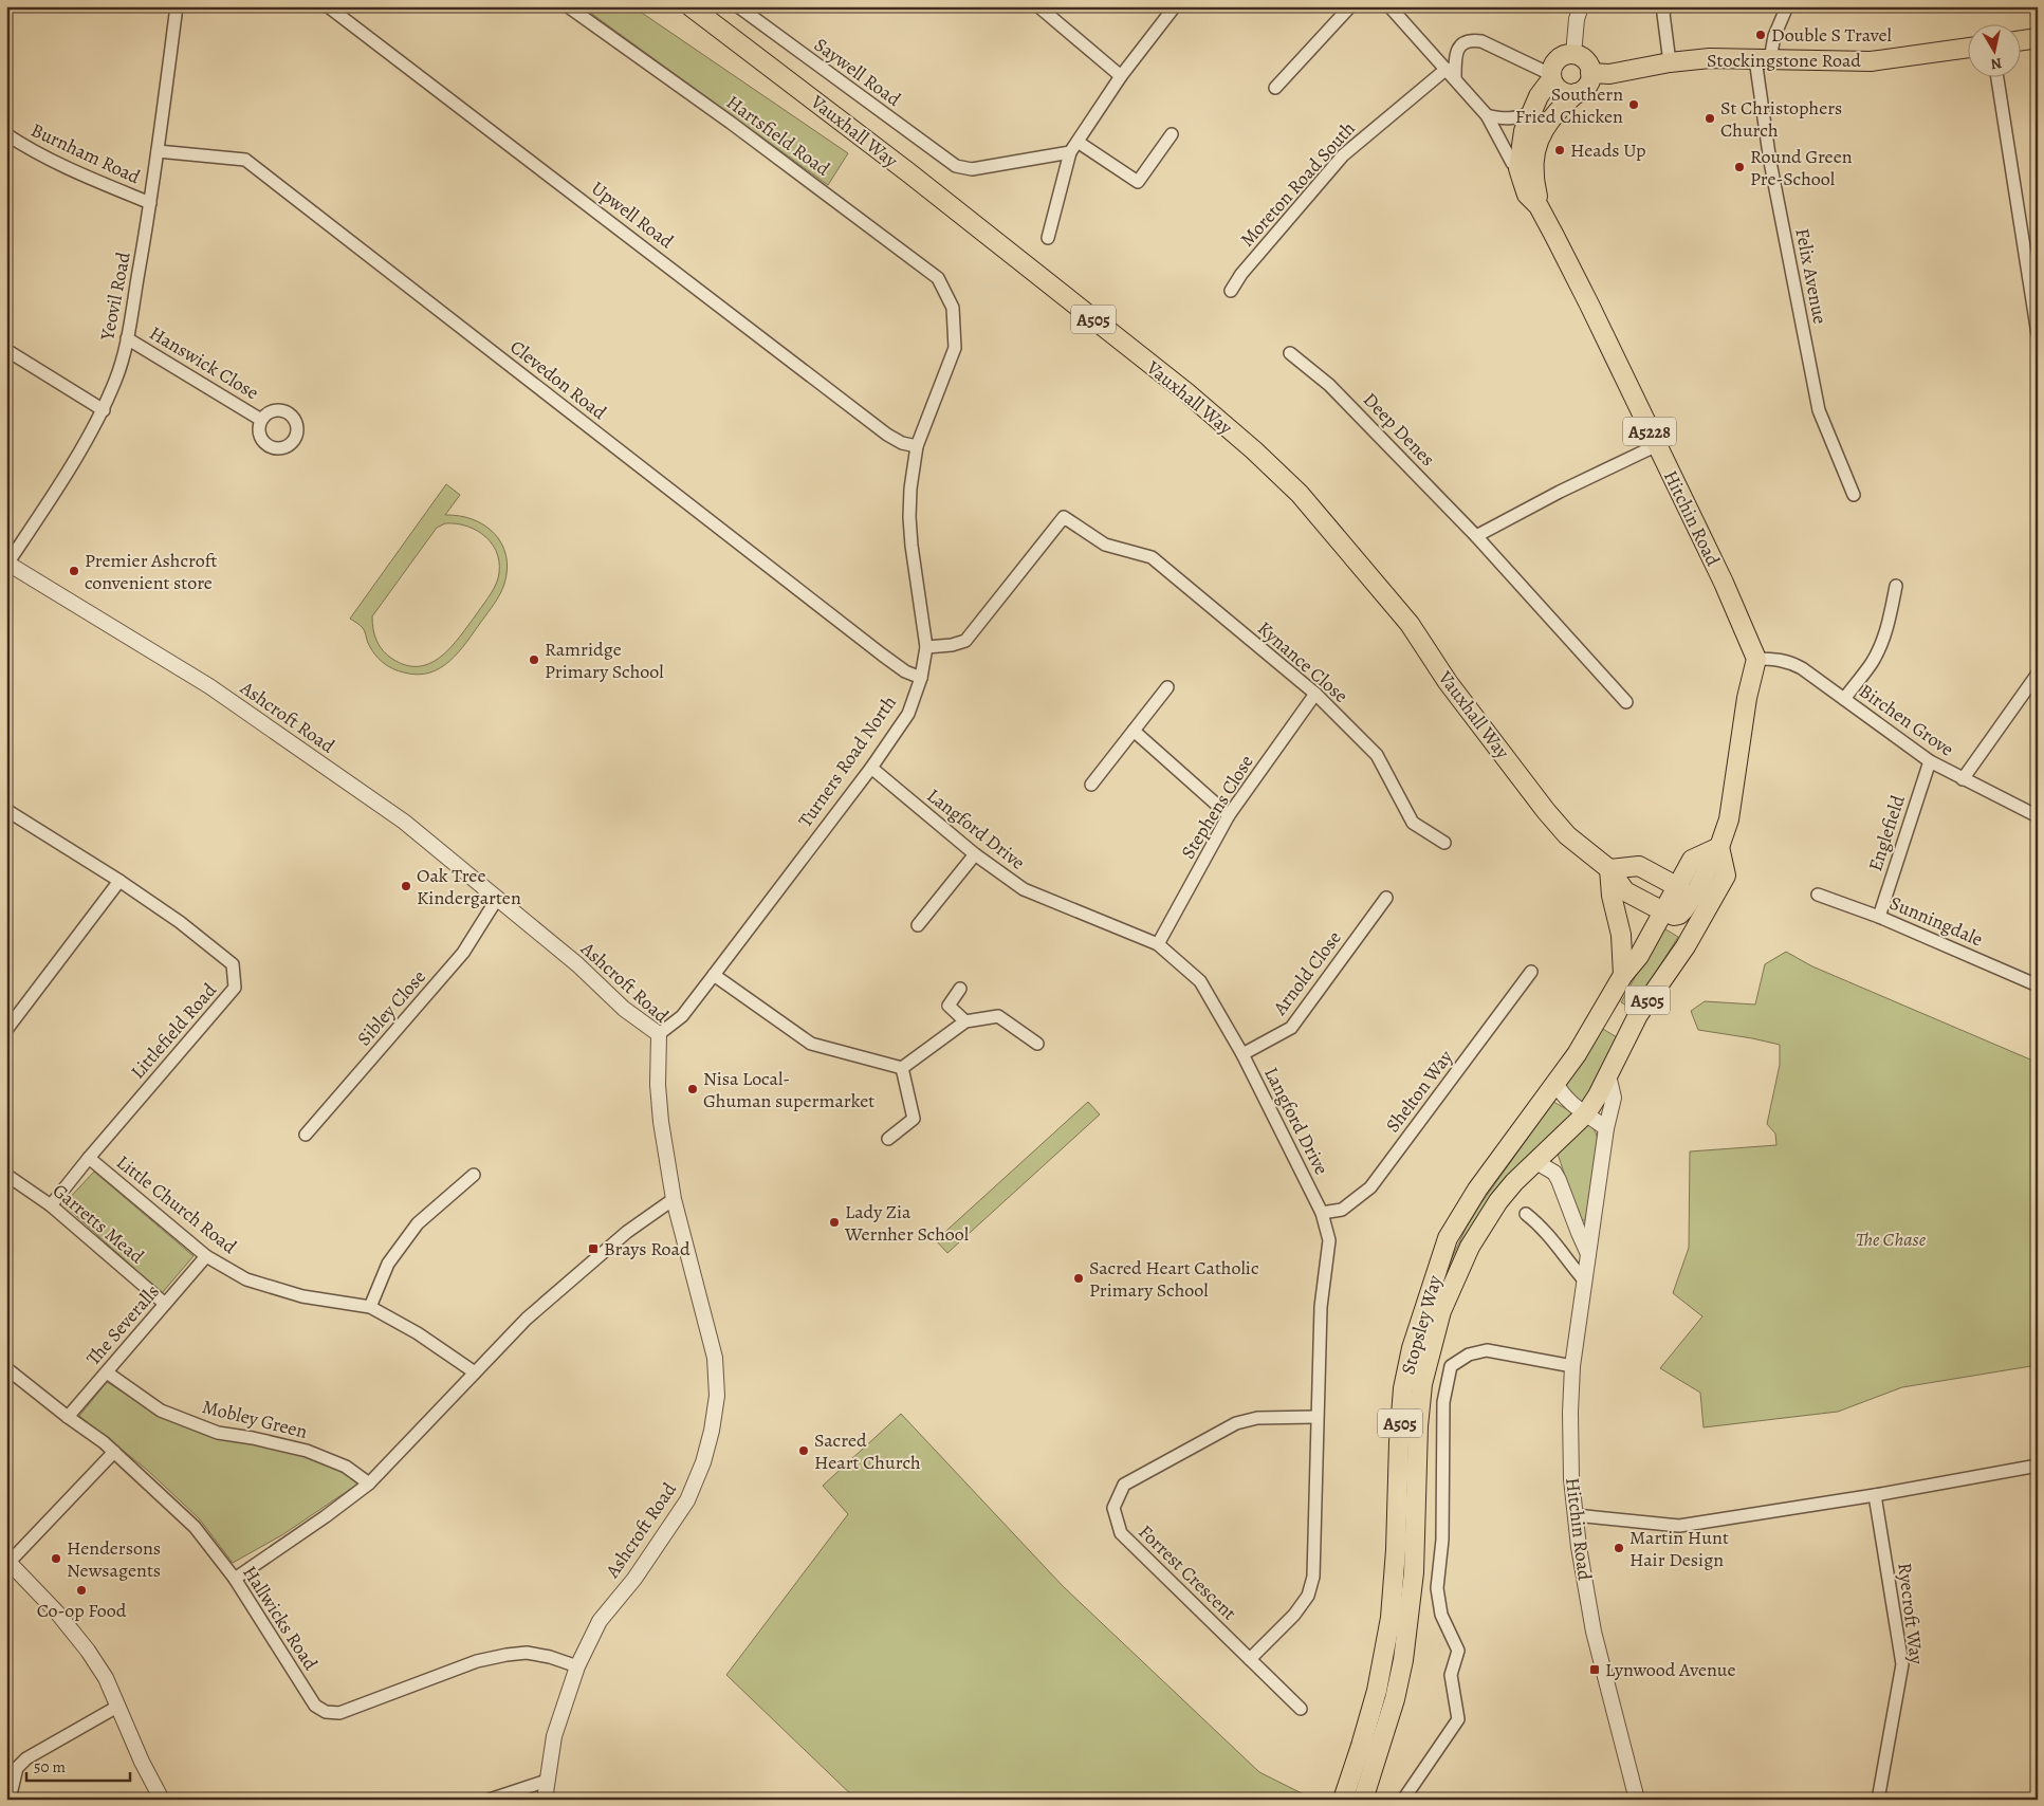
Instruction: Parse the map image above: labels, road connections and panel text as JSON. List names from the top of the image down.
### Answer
{
  "streets": {
    "main road": [
      "Stockingstone Road",
      "Vauxhall Way",
      "A505",
      "A5228",
      "Hitchin Road",
      "Stopsley Way"
    ],
    "street": [
      "Saywell Road",
      "Hartsfield Road",
      "Burnham Road",
      "Moreton Road South",
      "Upwell Road",
      "Felix Avenue",
      "Yeovil Road",
      "Hanswick Close",
      "Clevedon Road",
      "Deep Denes",
      "Kynance Close",
      "Ashcroft Road",
      "Birchen Grove",
      "Turners Road North",
      "Stephens Close",
      "Langford Drive",
      "Englefield",
      "Sunningdale",
      "Arnold Close",
      "Sibley Close",
      "Littlefield Road",
      "Shelton Way",
      "Little Church Road",
      "Garretts Mead",
      "The Severalls",
      "Mobley Green",
      "Forrest Crescent",
      "Ryecroft Way",
      "Hallwicks Road"
    ]
  },
  "crossings": [
    ["Stockingstone Road", "Felix Avenue"],
    ["Stockingstone Road", "Hitchin Road"],
    ["Vauxhall Way", "A505"],
    ["Vauxhall Way", "Stopsley Way"],
    ["Hartsfield Road", "Turners Road North"],
    ["Burnham Road", "Yeovil Road"],
    ["Upwell Road", "Turners Road North"],
    ["Yeovil Road", "Hanswick Close"],
    ["Yeovil Road", "Clevedon Road"],
    ["Yeovil Road", "Ashcroft Road"],
    ["A505", "Stopsley Way"],
    ["Clevedon Road", "Turners Road North"],
    ["Hitchin Road", "Birchen Grove"],
    ["Hitchin Road", "Stopsley Way"],
    ["Kynance Close", "Turners Road North"],
    ["Kynance Close", "Stephens Close"],
    ["Ashcroft Road", "Turners Road North"],
    ["Ashcroft Road", "Sibley Close"],
    ["Ashcroft Road", "Hallwicks Road"],
    ["Birchen Grove", "Englefield"],
    ["Turners Road North", "Langford Drive"],
    ["Stephens Close", "Langford Drive"],
    ["Langford Drive", "Arnold Close"],
    ["Langford Drive", "Shelton Way"],
    ["Langford Drive", "Forrest Crescent"],
    ["Englefield", "Sunningdale"],
    ["Littlefield Road", "Little Church Road"],
    ["Littlefield Road", "Garretts Mead"],
    ["Little Church Road", "The Severalls"],
    ["Garretts Mead", "The Severalls"],
    ["The Severalls", "Mobley Green"],
    ["The Severalls", "Hallwicks Road"]
  ],
  "parks": ["The Chase"],
  "places": {
    "other": [
      "Double S Travel",
      "Southern Fried Chicken",
      "St Christophers Church",
      "Heads Up",
      "Round Green Pre-School",
      "Premier Ashcroft convenient store",
      "Ramridge Primary School",
      "Oak Tree Kindergarten",
      "Nisa Local- Ghuman supermarket",
      "Lady Zia Wernher School",
      "Sacred Heart Catholic Primary School",
      "Sacred Heart Church",
      "Martin Hunt Hair Design",
      "Hendersons Newsagents",
      "Co-op Food"
    ],
    "transit": ["Brays Road", "Lynwood Avenue"]
  },
  "scale_bar": "50 m",
  "north": "bottom"
}
